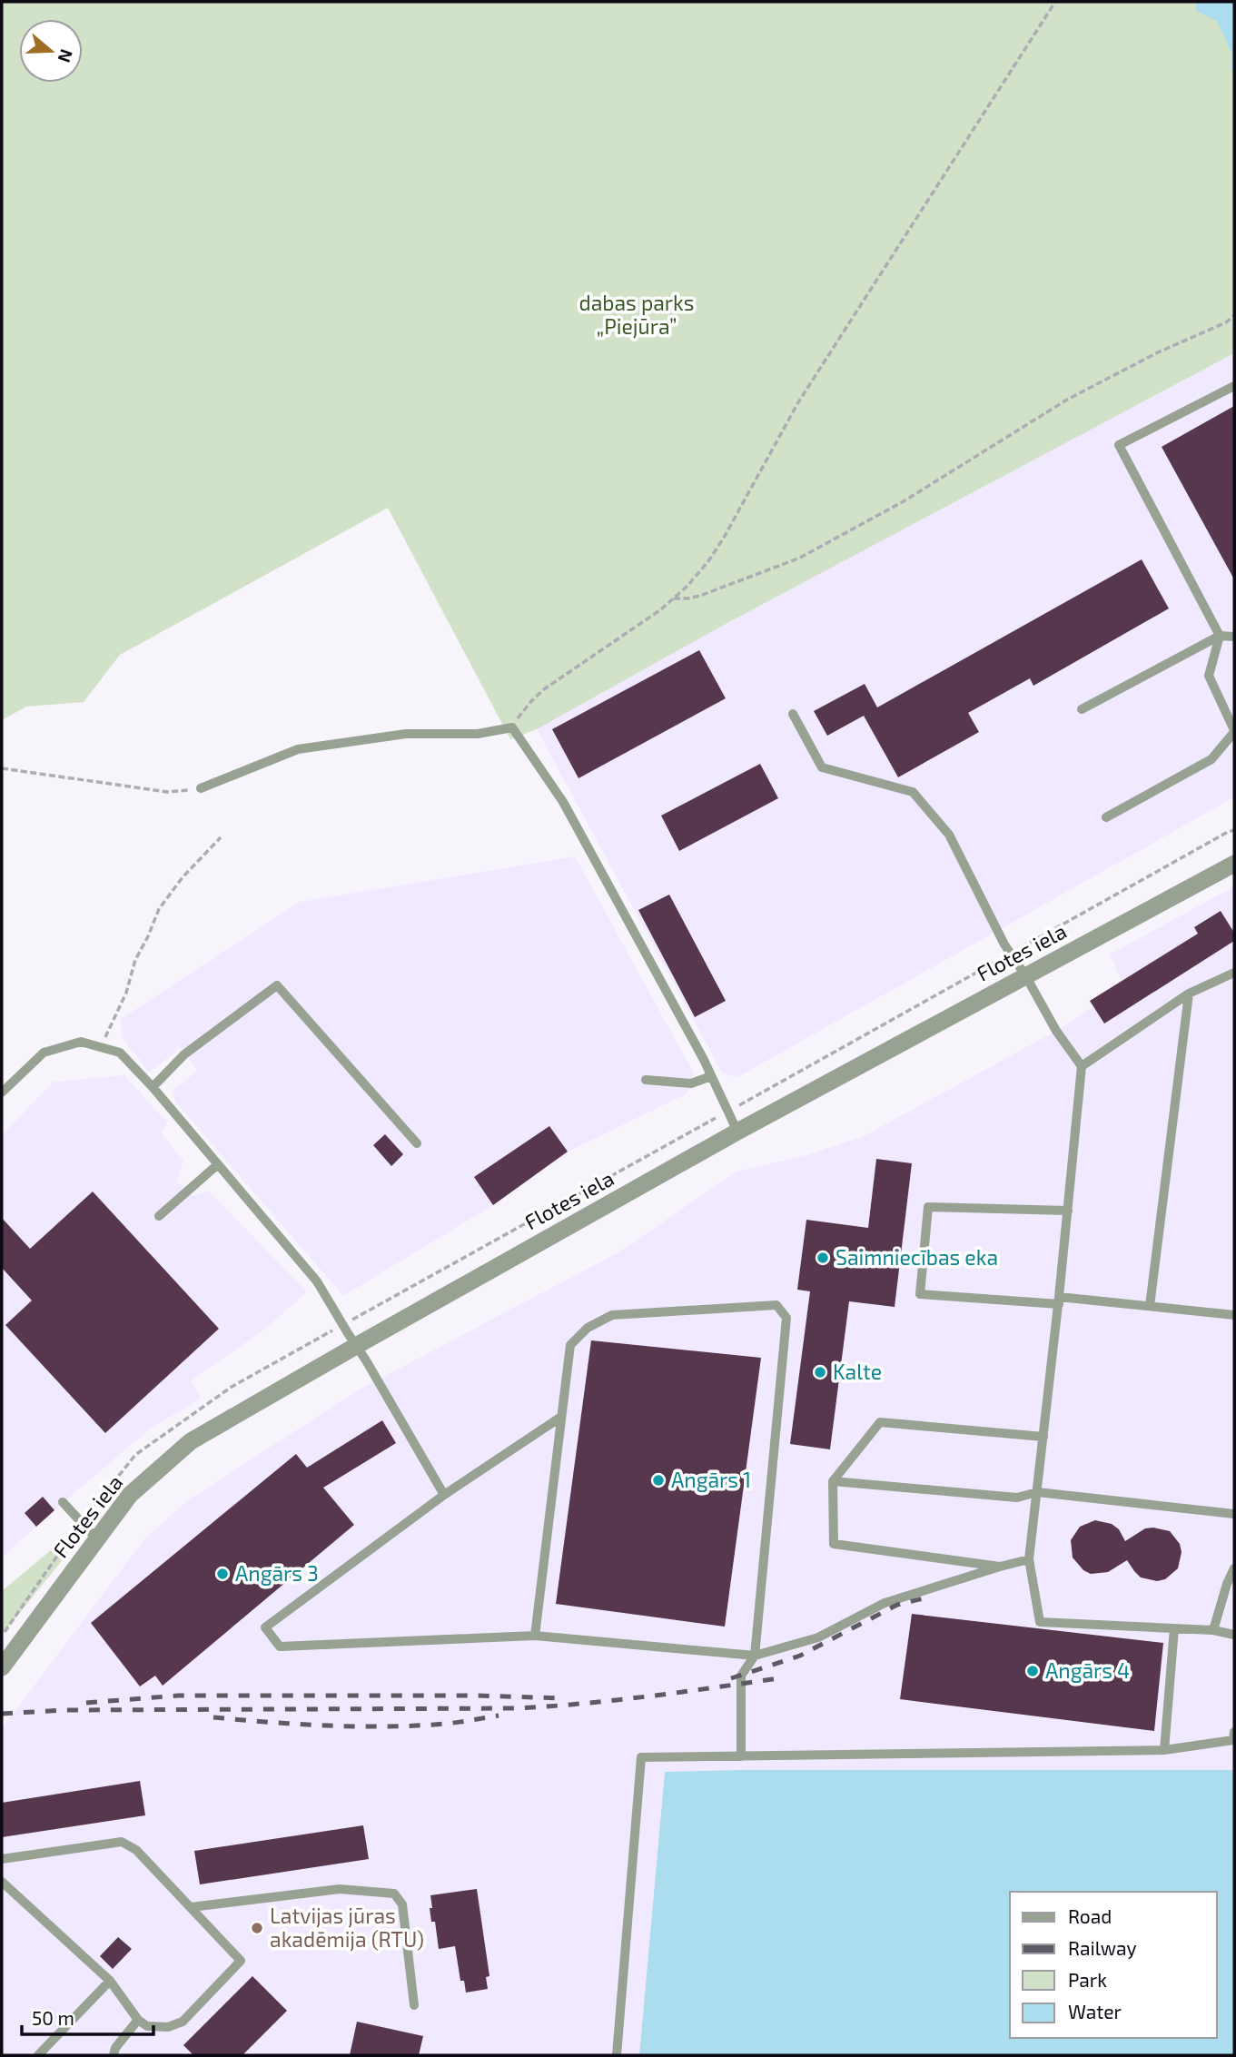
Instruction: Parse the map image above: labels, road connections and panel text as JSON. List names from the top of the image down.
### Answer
{
  "streets": {
    "street": ["Flotes iela"]
  },
  "parks": ["dabas parks „Piejūra”"],
  "places": [
    "Saimniecības eka",
    "Kalte",
    "Angārs 1",
    "Angārs 3",
    "Angārs 4",
    "Latvijas jūras akadēmija (RTU)"
  ],
  "legend": [
    "Road",
    "Railway",
    "Park",
    "Water"
  ],
  "scale_bar": "50 m",
  "north": "right"
}
